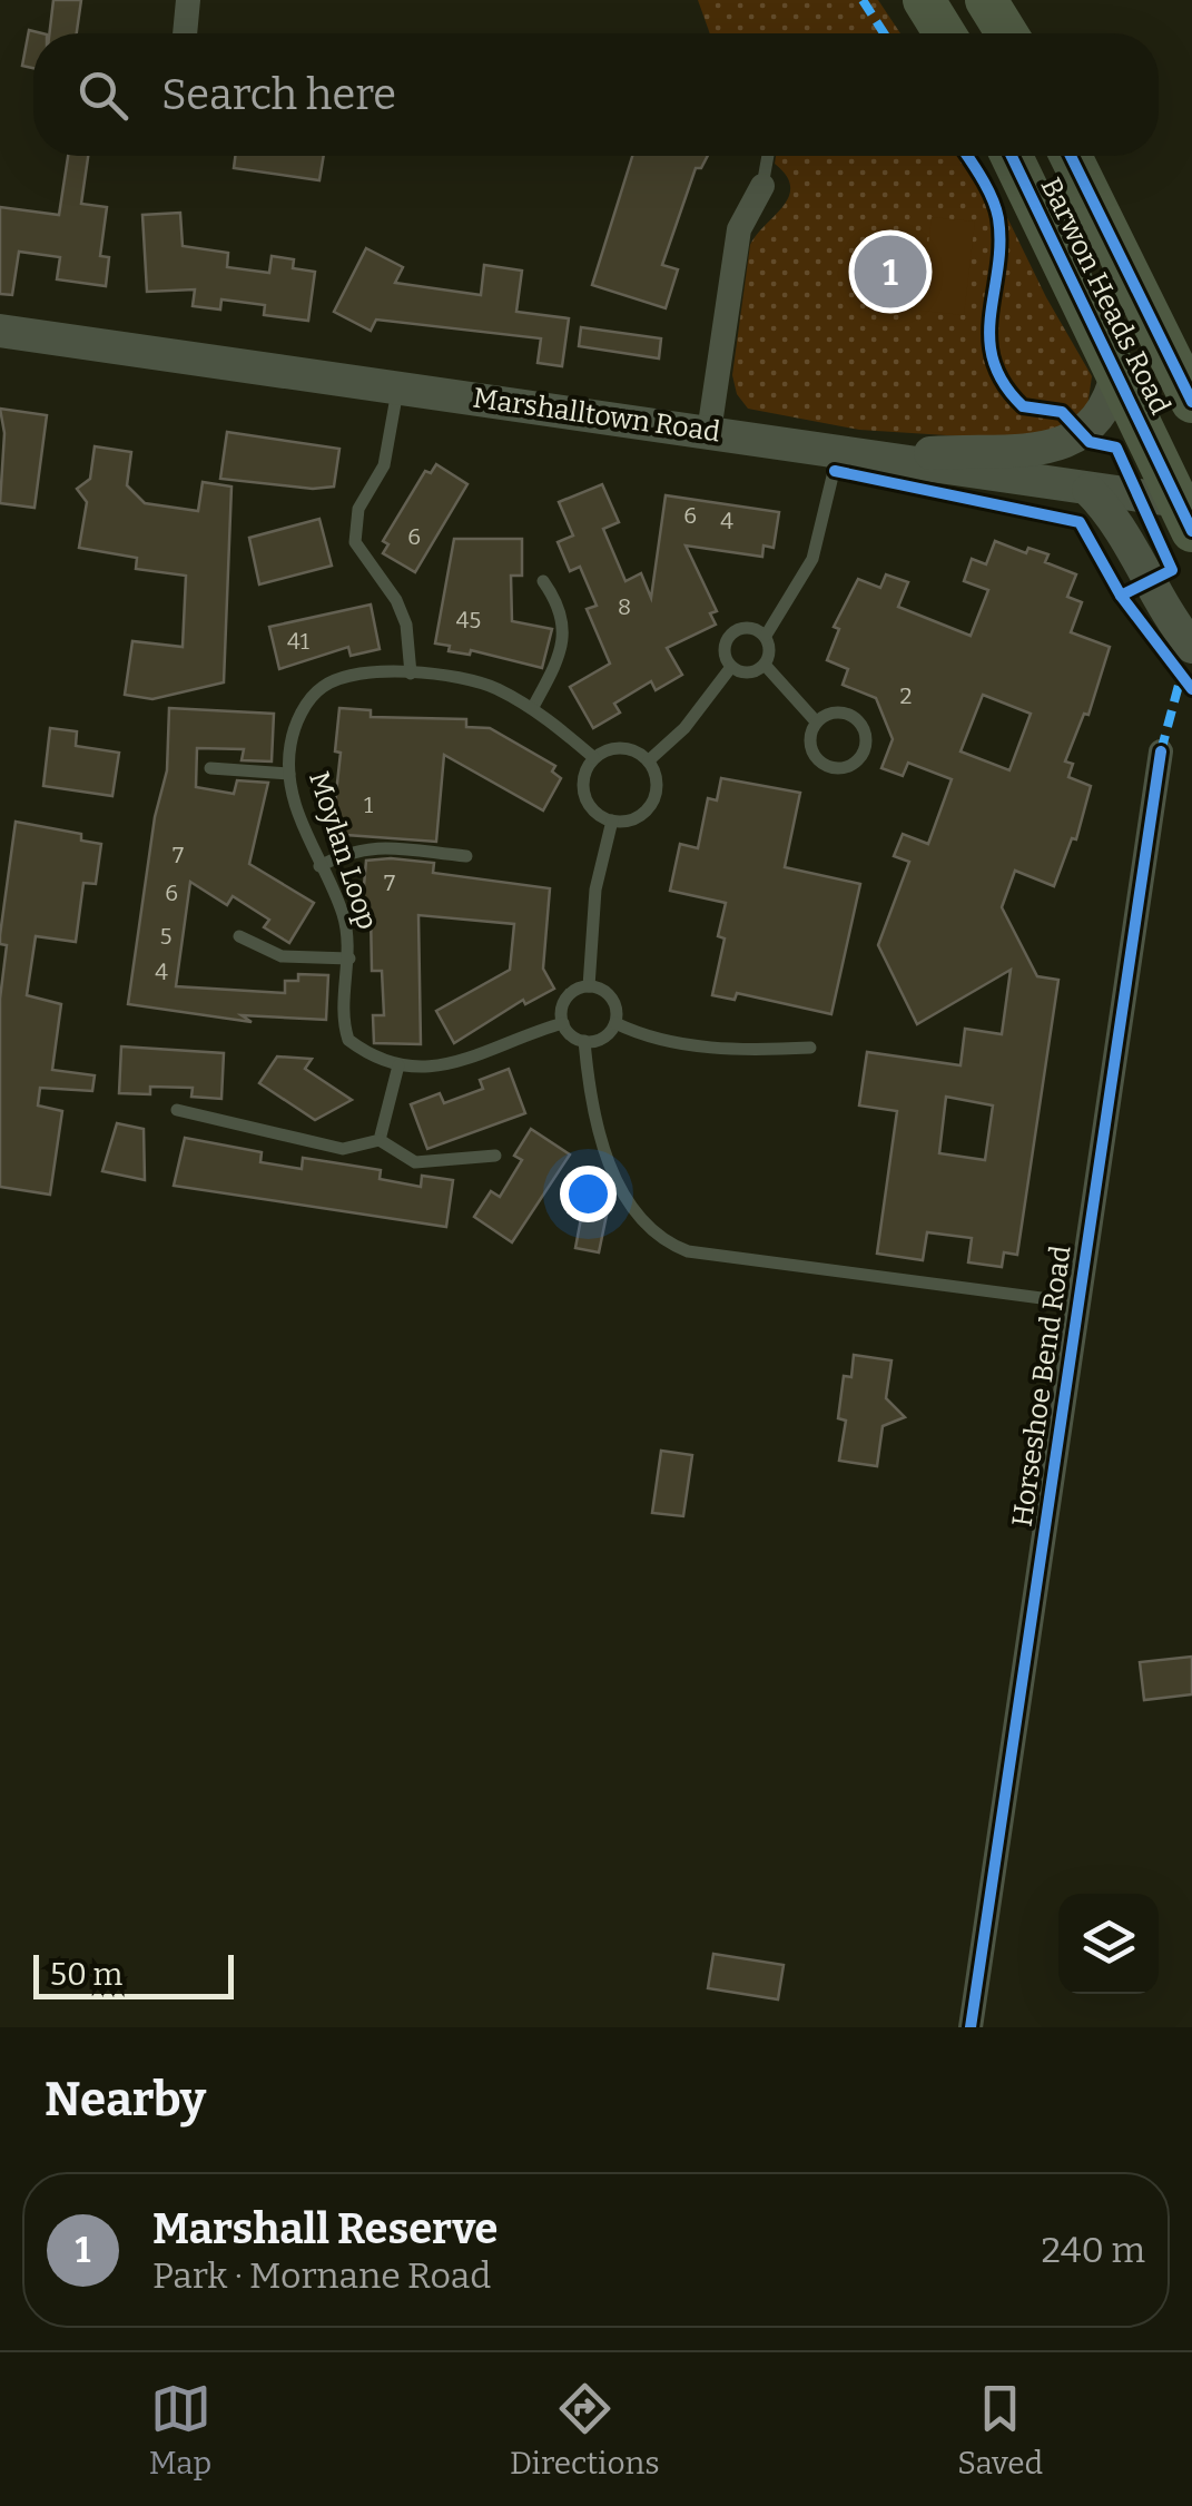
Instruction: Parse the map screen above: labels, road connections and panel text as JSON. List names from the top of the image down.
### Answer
{
  "streets": {
    "main road": ["Barwon Heads Road"],
    "street": ["Marshalltown Road", "Horseshoe Bend Road"],
    "lane": ["Moylan Loop"]
  },
  "crossings": [
    ["Barwon Heads Road", "Marshalltown Road"]
  ],
  "house_numbers": [
    "6",
    "4",
    "6",
    "8",
    "45",
    "41",
    "2",
    "1",
    "7",
    "7",
    "6",
    "5",
    "4"
  ],
  "scale_bar": "50 m",
  "page": {
    "search": "Search here",
    "pins": "1",
    "scale": "50 m",
    "heading": "Nearby",
    "list": [
      {
        "mark": "1",
        "name": "Marshall Reserve",
        "note": "Park · Mornane Road",
        "value": "240 m"
      }
    ],
    "nav": ["Map", "Directions", "Saved"]
  }
}
